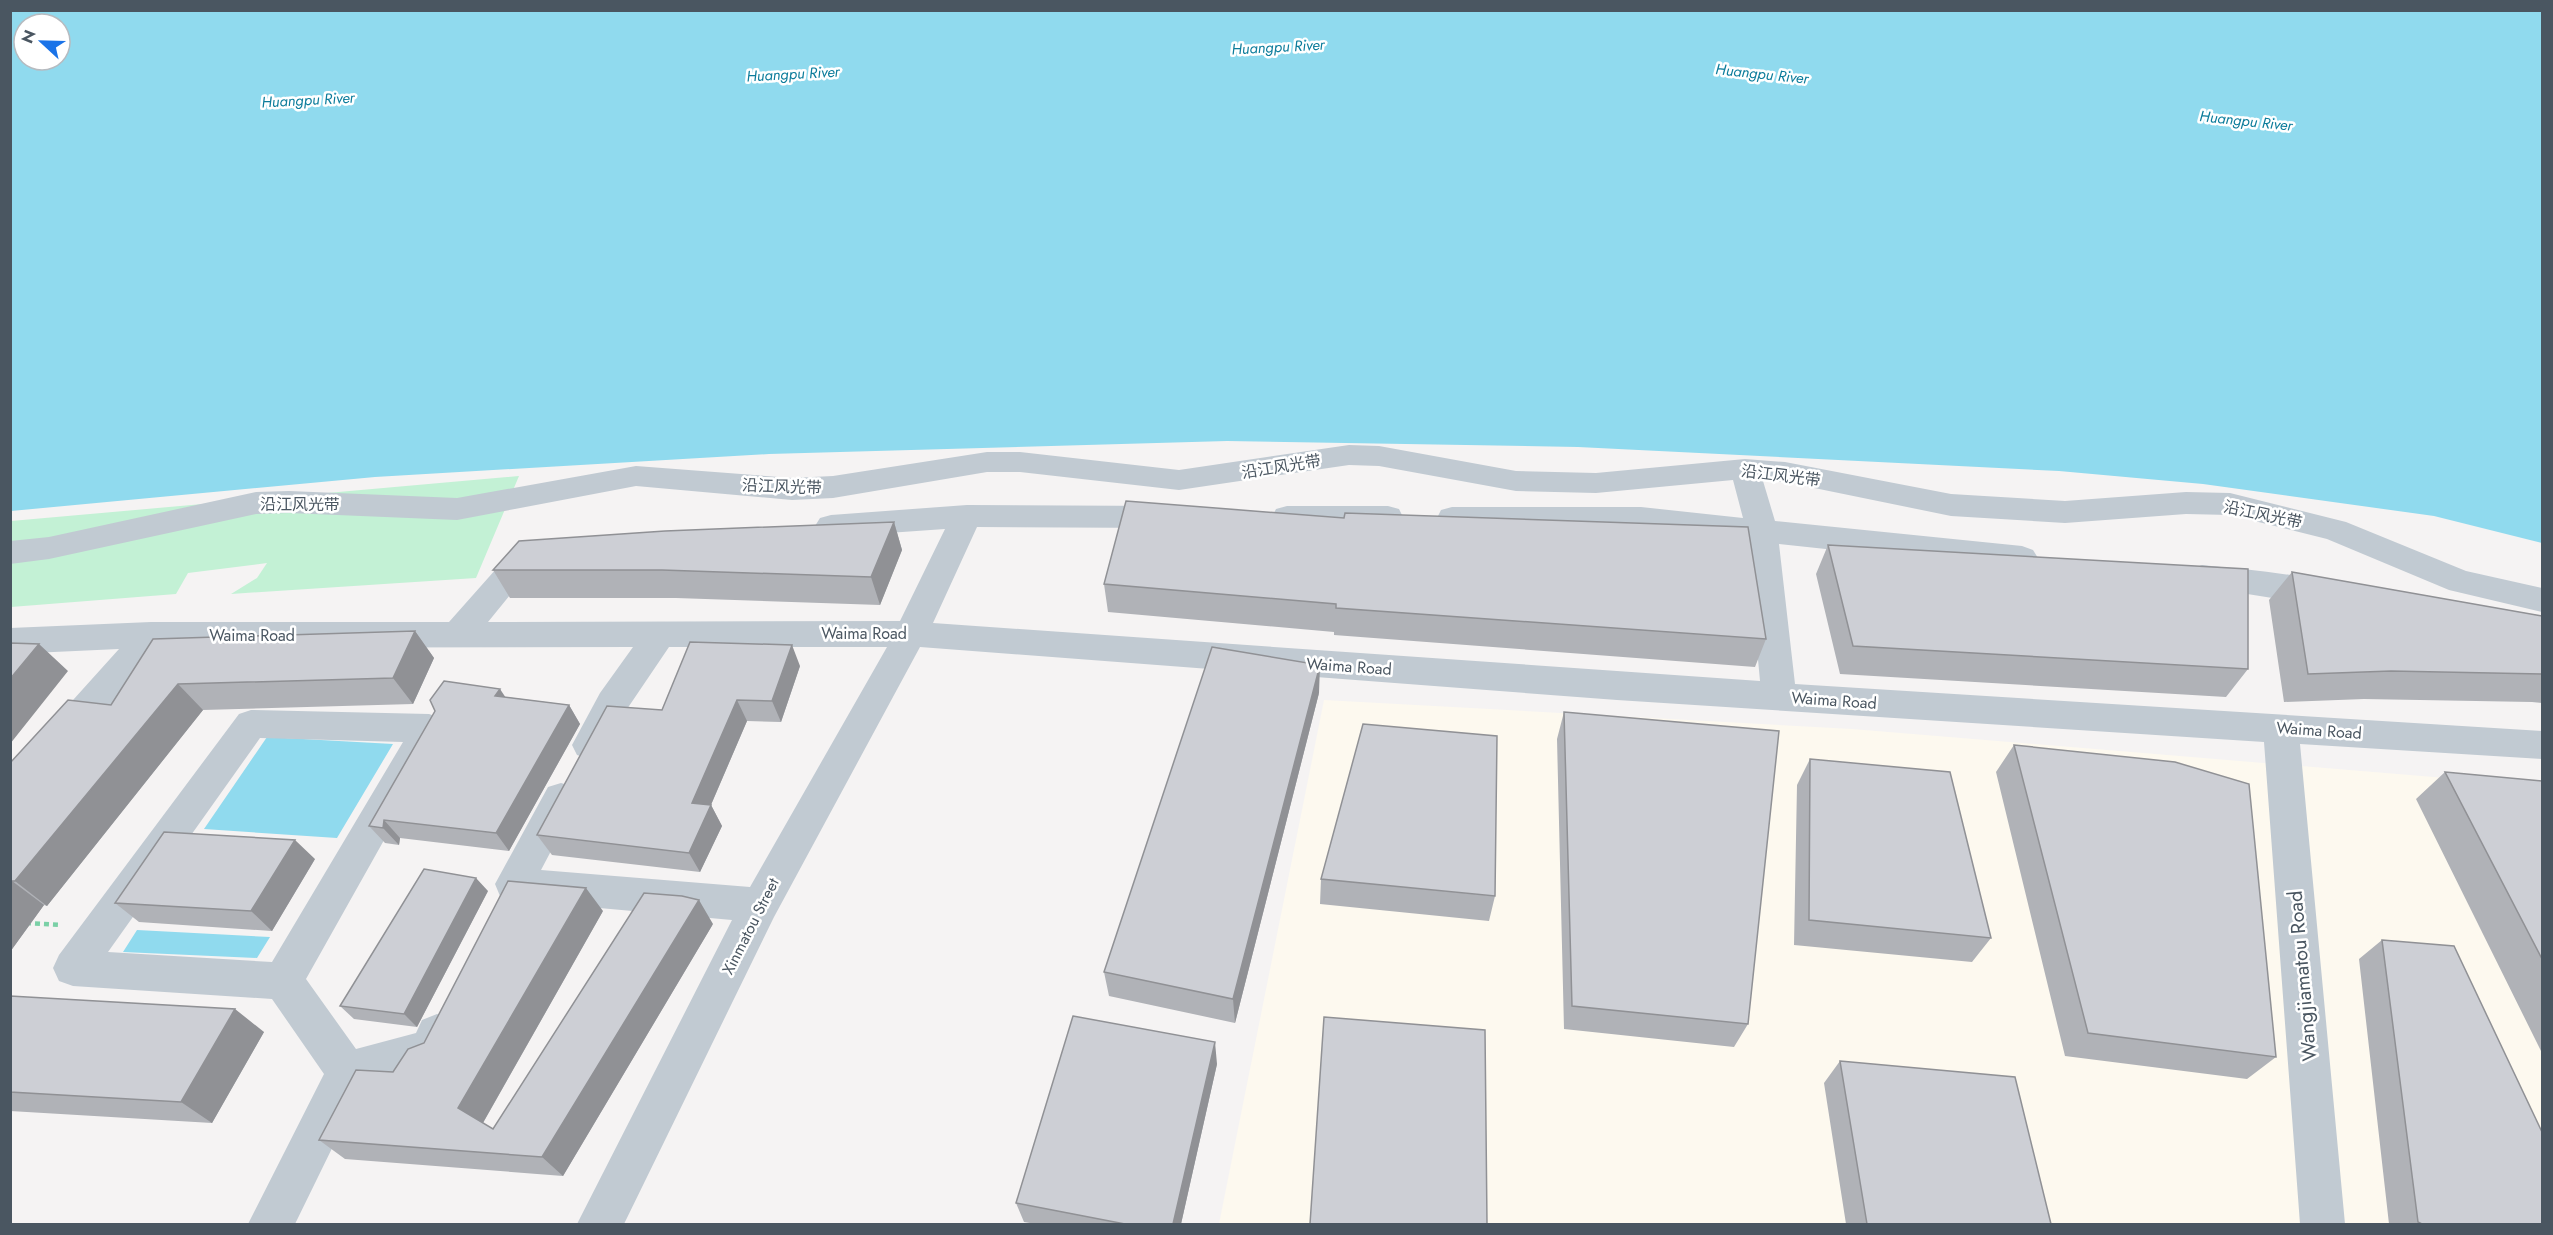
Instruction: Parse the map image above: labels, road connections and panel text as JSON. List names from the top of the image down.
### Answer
{
  "streets": {
    "street": [
      "沿江风光带",
      "Waima Road",
      "Xinmatou Street",
      "Wangjiamatou Road"
    ]
  },
  "crossings": [
    ["Waima Road", "Xinmatou Street"],
    ["Waima Road", "Wangjiamatou Road"]
  ],
  "water": ["Huangpu River"],
  "north": "left"
}
